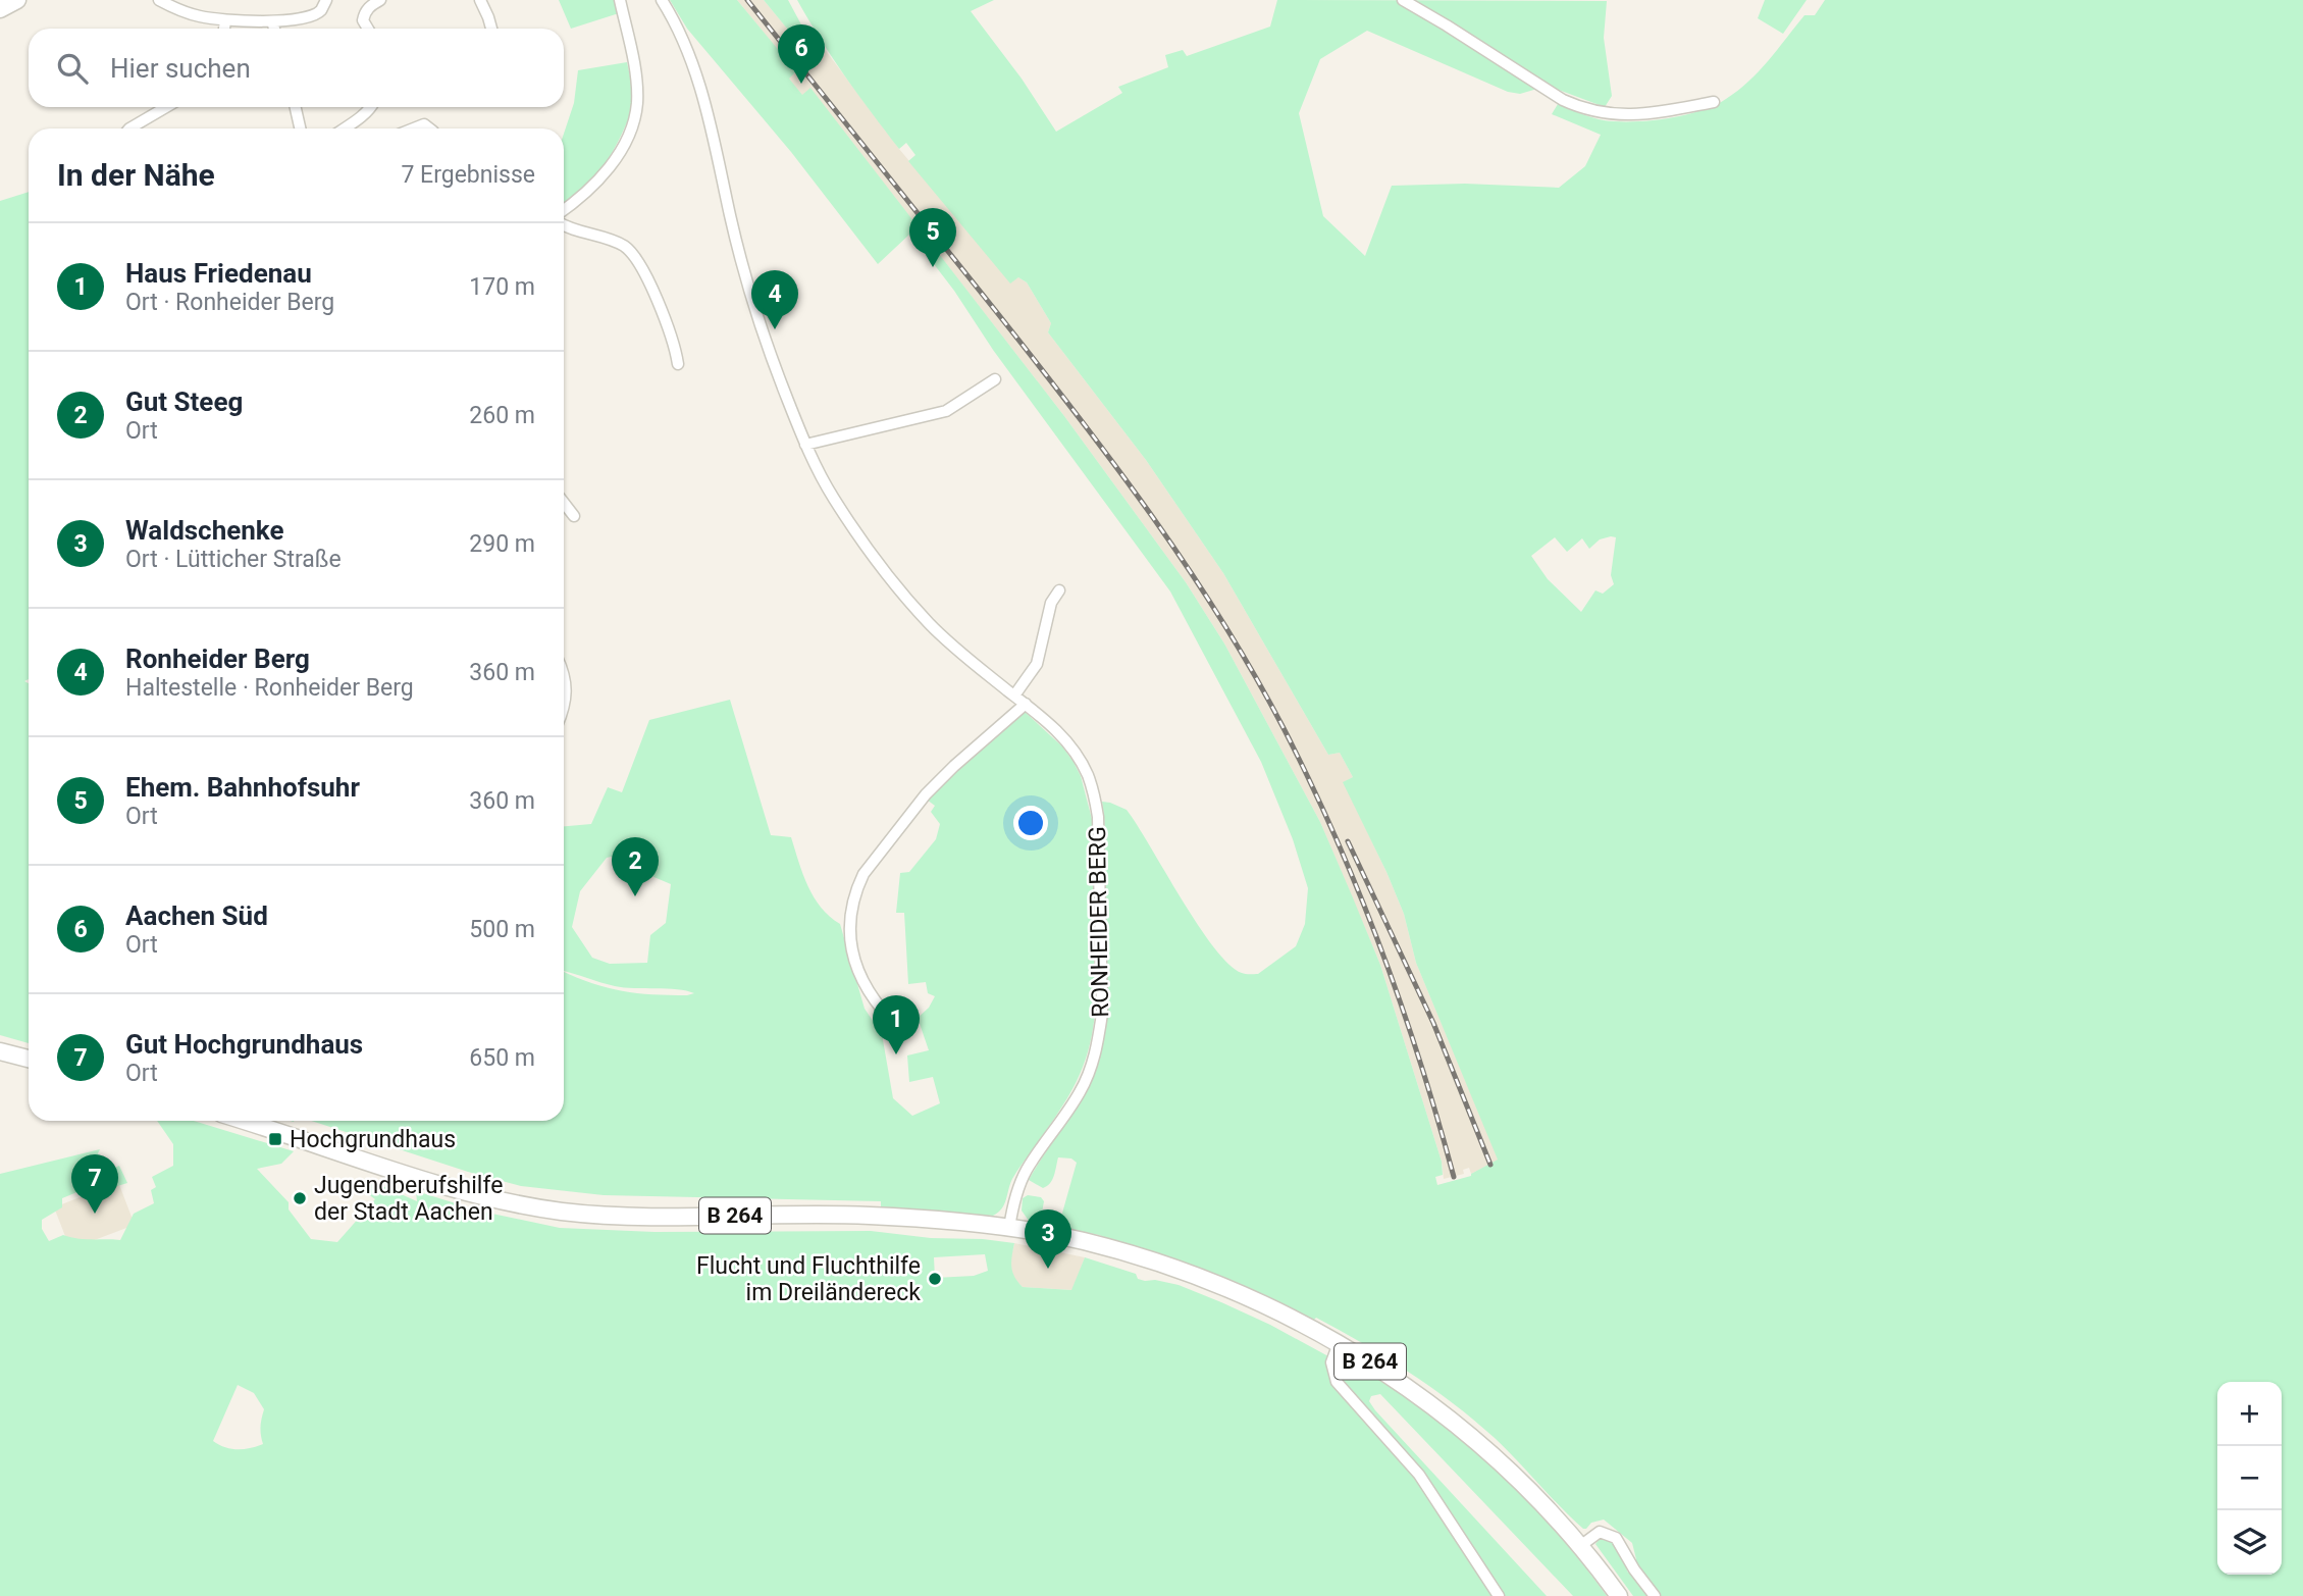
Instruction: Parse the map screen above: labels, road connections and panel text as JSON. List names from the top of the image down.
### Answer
{
  "streets": {
    "main road": ["B 264"],
    "street": ["RONHEIDER BERG"]
  },
  "crossings": [
    ["RONHEIDER BERG", "B 264"]
  ],
  "places": {
    "transit": ["Hochgrundhaus"],
    "other": ["Jugendberufshilfe der Stadt Aachen", "Flucht und Fluchthilfe im Dreiländereck"]
  },
  "page": {
    "pins": [
      "6",
      "5",
      "4",
      "2",
      "1",
      "7",
      "3"
    ],
    "search": "Hier suchen",
    "heading": ["In der Nähe", "7 Ergebnisse"],
    "list": [
      {
        "mark": "1",
        "name": "Haus Friedenau",
        "note": "Ort · Ronheider Berg",
        "value": "170 m"
      },
      {
        "mark": "2",
        "name": "Gut Steeg",
        "note": "Ort",
        "value": "260 m"
      },
      {
        "mark": "3",
        "name": "Waldschenke",
        "note": "Ort · Lütticher Straße",
        "value": "290 m"
      },
      {
        "mark": "4",
        "name": "Ronheider Berg",
        "note": "Haltestelle · Ronheider Berg",
        "value": "360 m"
      },
      {
        "mark": "5",
        "name": "Ehem. Bahnhofsuhr",
        "note": "Ort",
        "value": "360 m"
      },
      {
        "mark": "6",
        "name": "Aachen Süd",
        "note": "Ort",
        "value": "500 m"
      },
      {
        "mark": "7",
        "name": "Gut Hochgrundhaus",
        "note": "Ort",
        "value": "650 m"
      }
    ],
    "map_buttons": ["+", "−"]
  }
}
